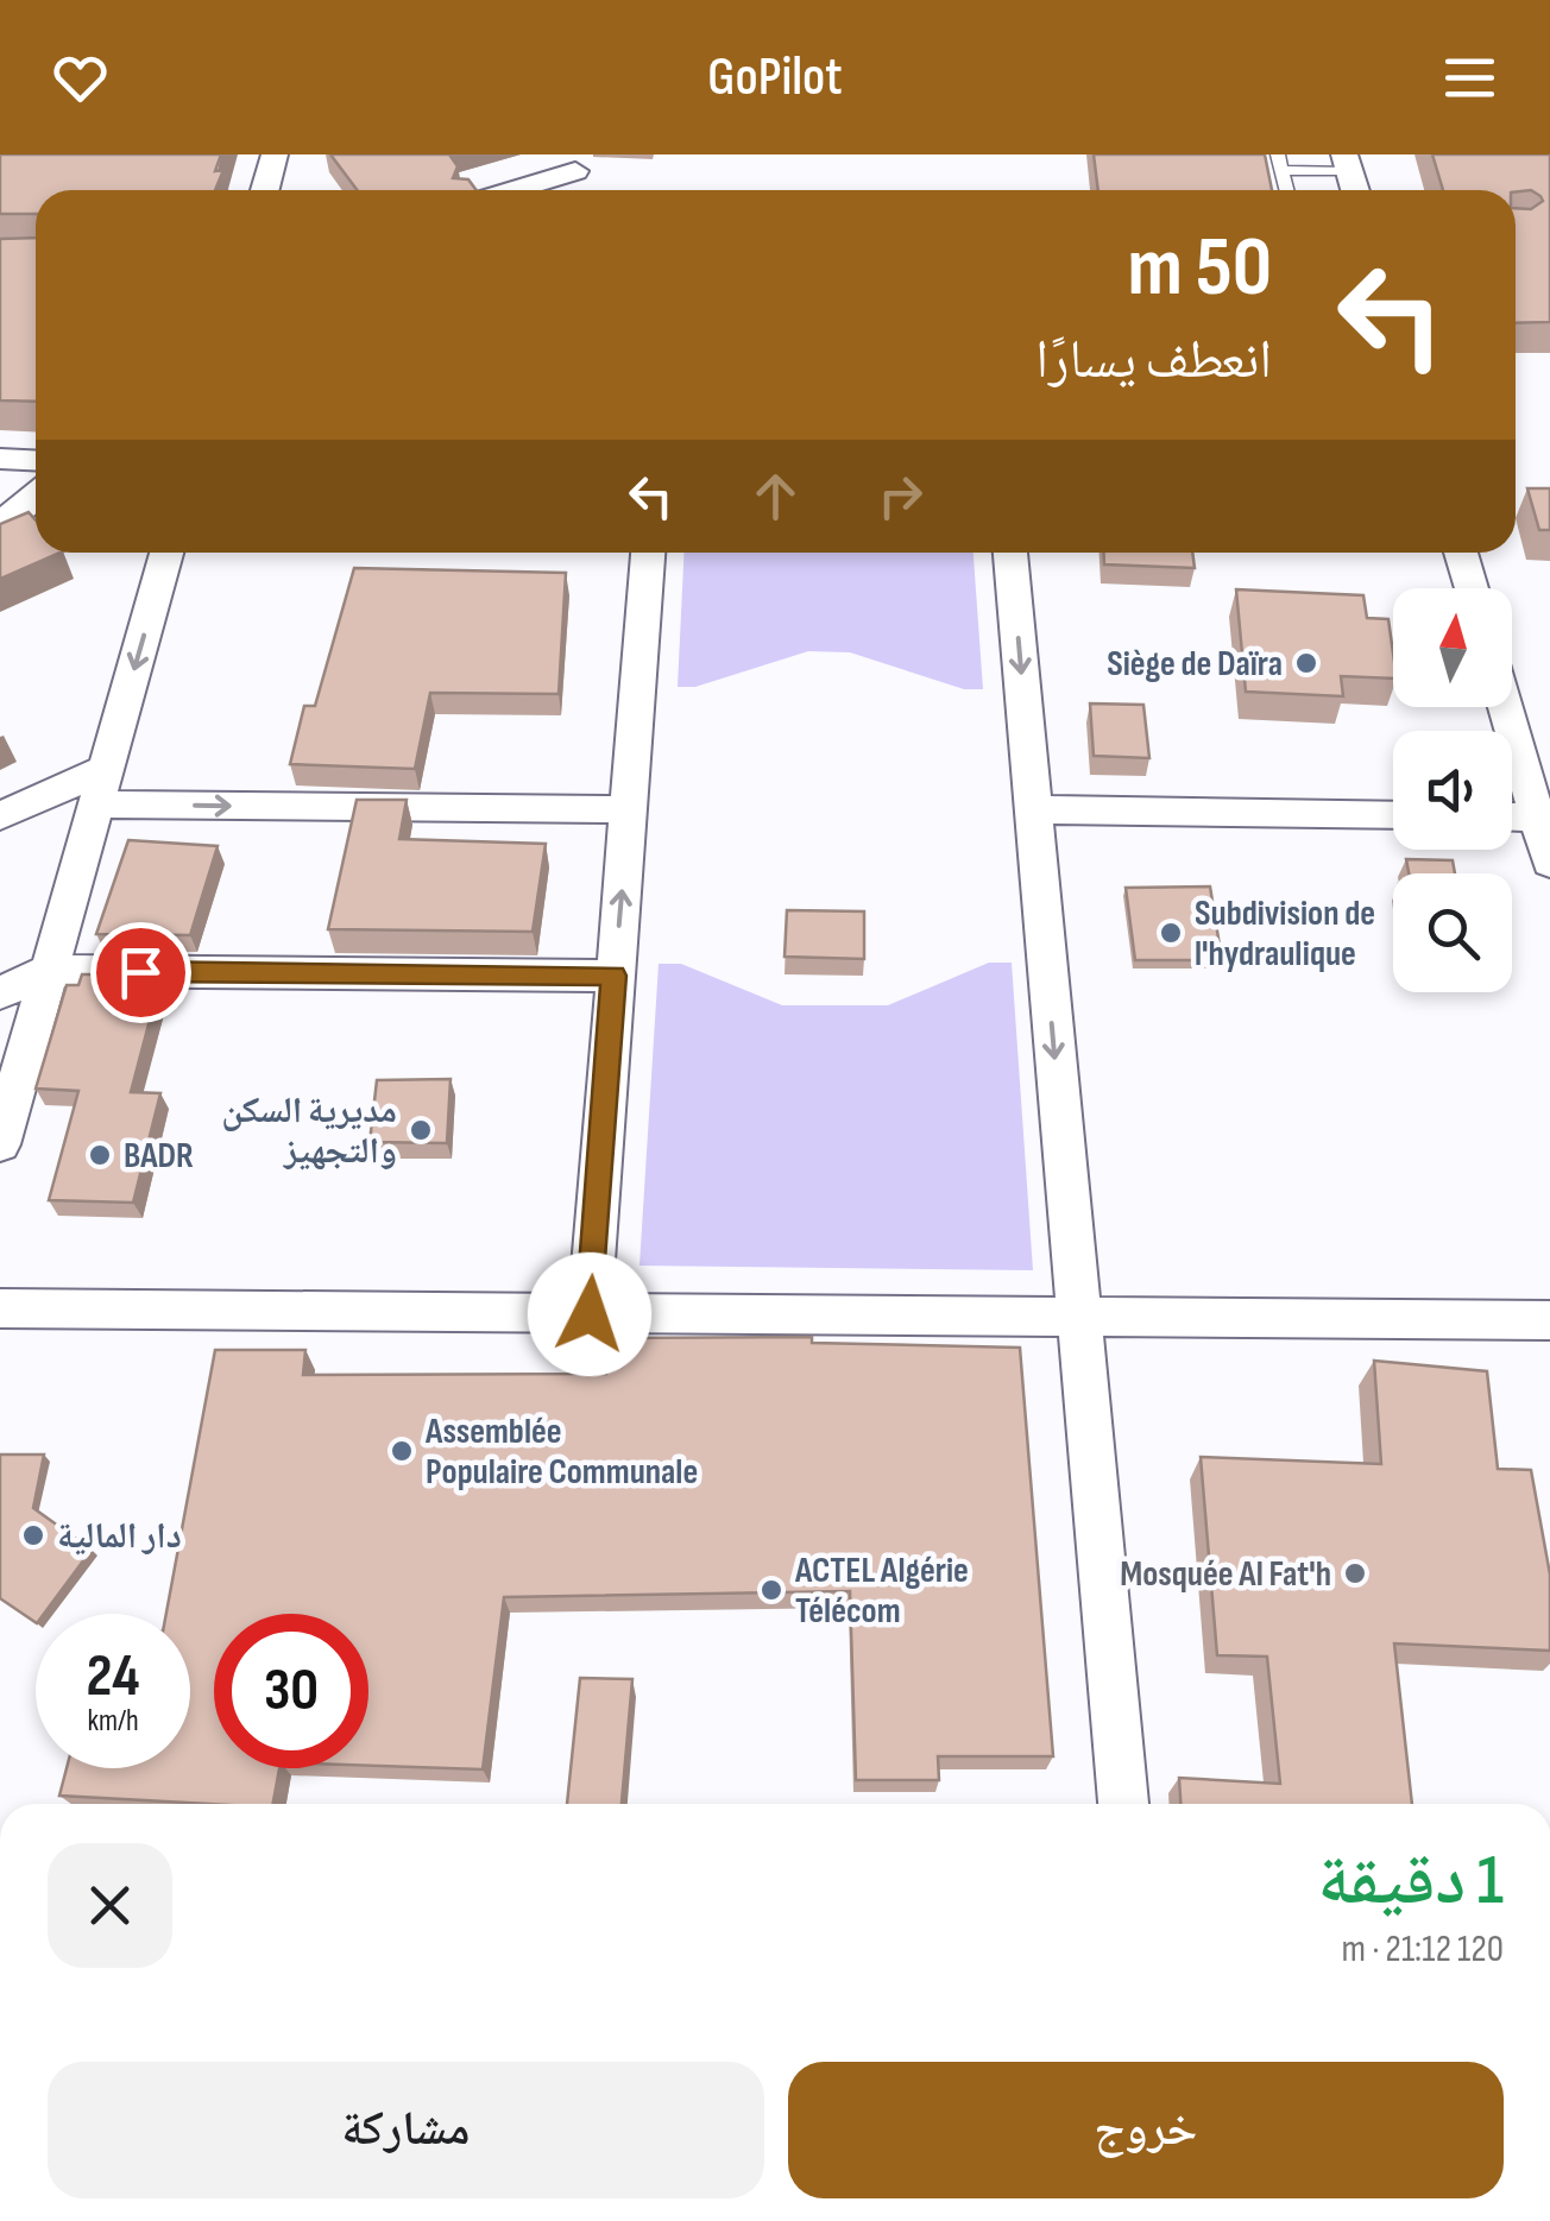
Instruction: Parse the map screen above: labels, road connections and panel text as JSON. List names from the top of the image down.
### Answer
{
  "places": [
    "Siège de Daïra",
    "Subdivision de l'hydraulique",
    "مديرية السكن والتجهيز",
    "BADR",
    "Assemblée Populaire Communale",
    "دار المالية",
    "Mosquée Al Fat'h",
    "ACTEL Algérie Télécom"
  ],
  "north": "top",
  "page": {
    "header": "GoPilot",
    "turn": ["50 m", "انعطف يسارًا"],
    "speed": "24 km/h",
    "limit": "30",
    "heading": ["1 دقيقة", "120 m · 21:12"],
    "buttons": ["خروج", "مشاركة"]
  }
}
